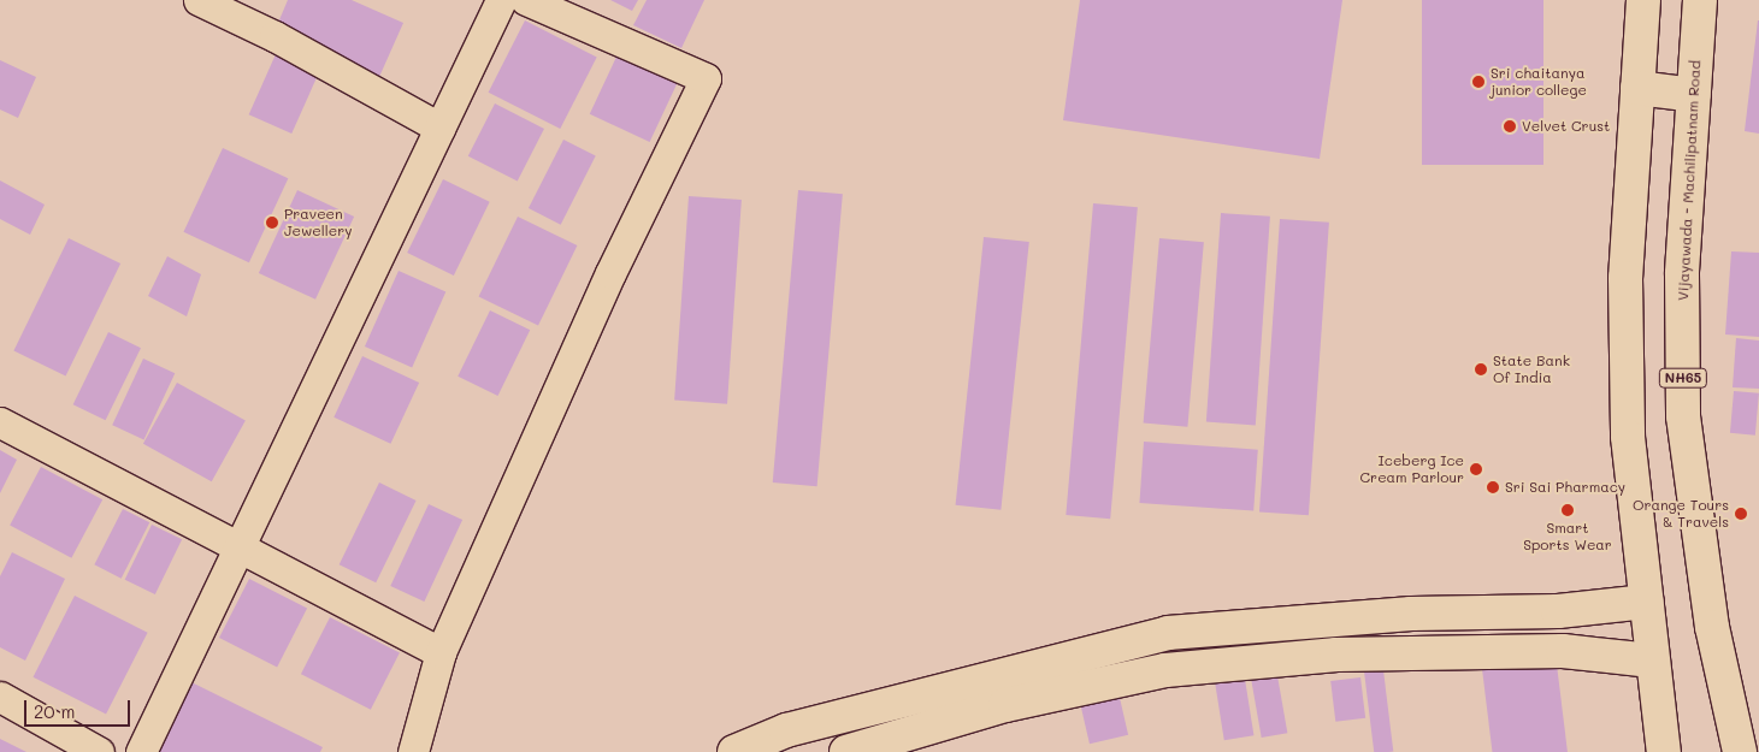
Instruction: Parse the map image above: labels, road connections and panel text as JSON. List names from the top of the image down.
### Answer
{
  "streets": {
    "main road": ["Vijayawada - Machilipatnam Road", "NH65"]
  },
  "places": [
    "Sri chaitanya junior college",
    "Velvet Crust",
    "Praveen Jewellery",
    "State Bank Of India",
    "Iceberg Ice Cream Parlour",
    "Sri Sai Pharmacy",
    "Smart Sports Wear",
    "Orange Tours & Travels"
  ],
  "scale_bar": "20 m"
}
